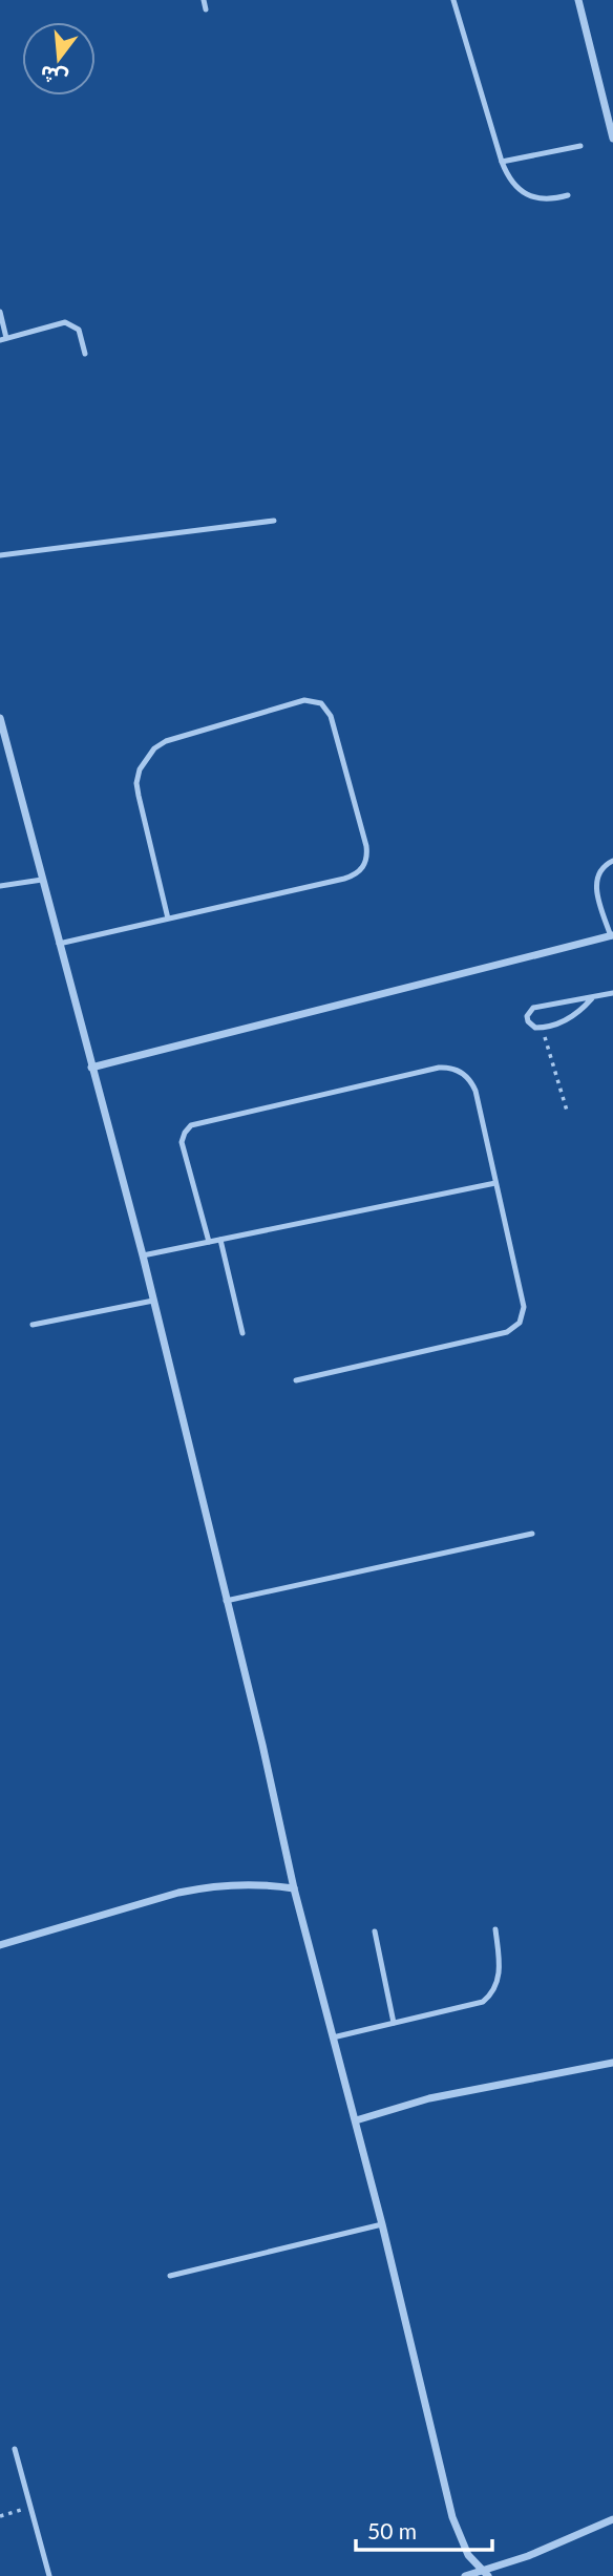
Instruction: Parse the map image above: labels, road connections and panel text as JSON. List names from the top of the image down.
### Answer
{
  "scale_bar": "50 m",
  "north": "bottom"
}
